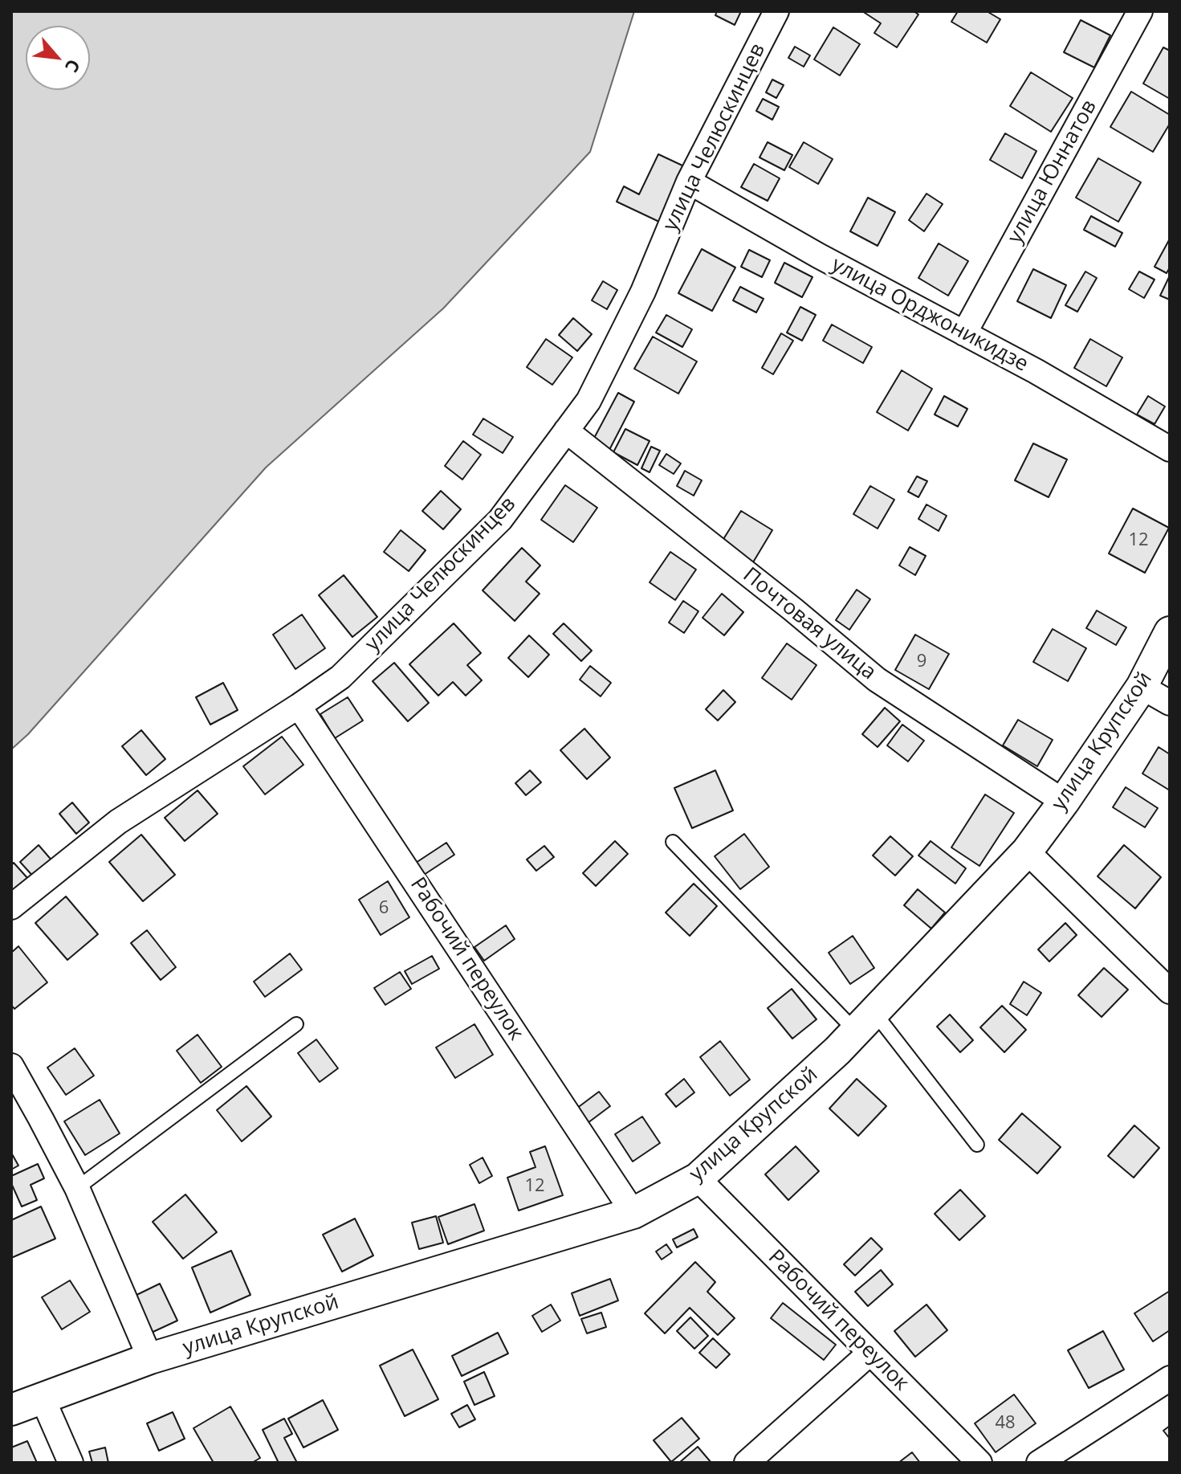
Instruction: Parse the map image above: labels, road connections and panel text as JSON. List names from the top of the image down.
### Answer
{
  "streets": {
    "street": [
      "улица Челюскинцев",
      "улица Юннатов",
      "улица Орджоникидзе",
      "Почтовая улица",
      "улица Крупской",
      "Рабочий переулок"
    ]
  },
  "crossings": [
    ["улица Челюскинцев", "улица Орджоникидзе"],
    ["улица Челюскинцев", "Почтовая улица"],
    ["улица Челюскинцев", "Рабочий переулок"],
    ["улица Юннатов", "улица Орджоникидзе"],
    ["Почтовая улица", "улица Крупской"],
    ["улица Крупской", "Рабочий переулок"]
  ],
  "house_numbers": [
    "12",
    "9",
    "6",
    "12",
    "48"
  ],
  "north": "bottom right"
}
